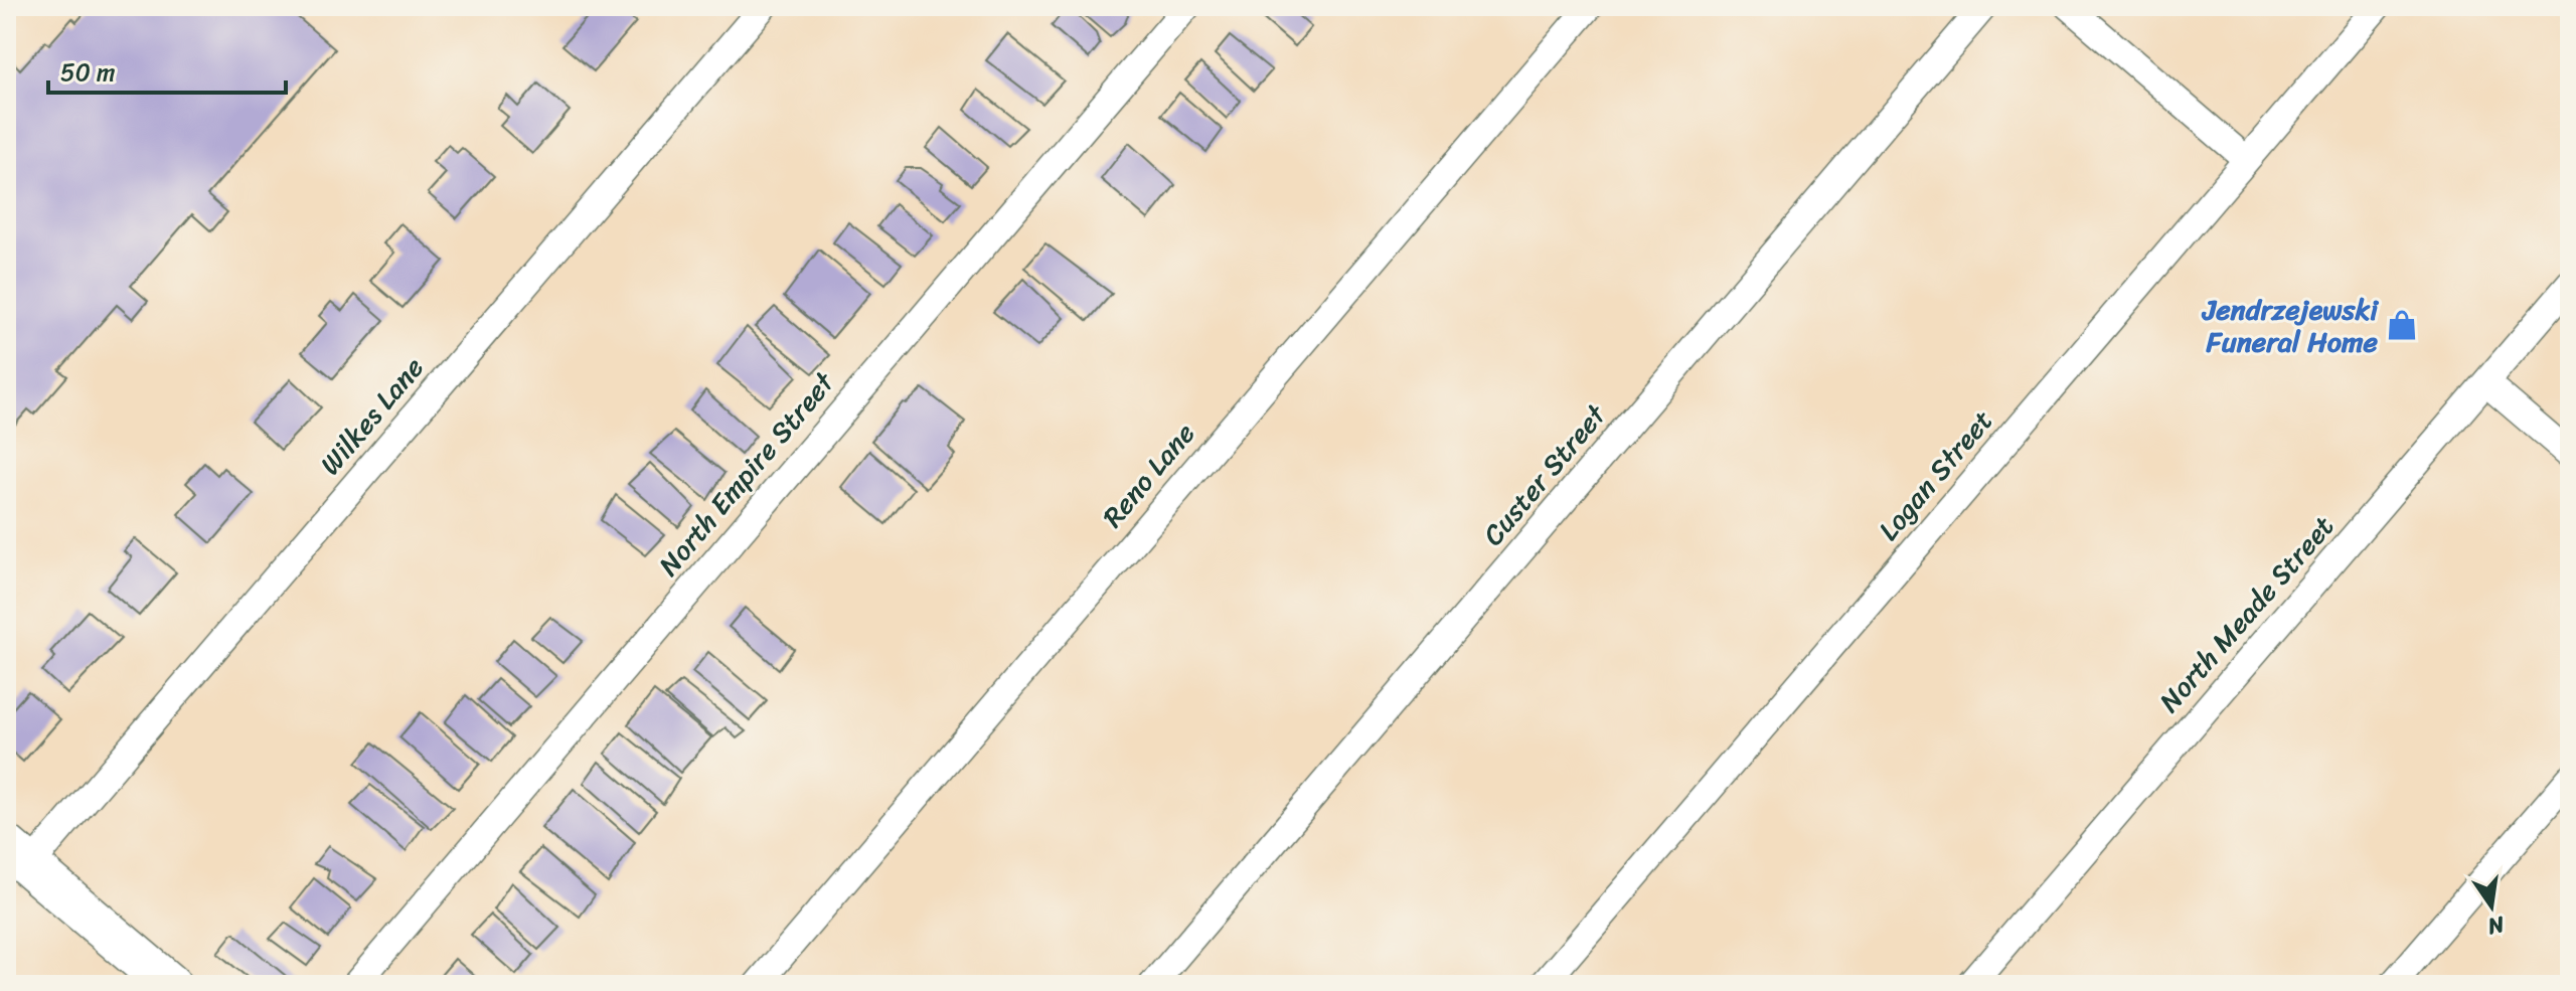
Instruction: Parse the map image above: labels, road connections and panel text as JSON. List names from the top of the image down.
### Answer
{
  "streets": {
    "street": [
      "Wilkes Lane",
      "North Empire Street",
      "Reno Lane",
      "Custer Street",
      "Logan Street",
      "North Meade Street"
    ]
  },
  "places": {
    "shop": ["Jendrzejewski Funeral Home"]
  },
  "scale_bar": "50 m",
  "north": "bottom"
}
